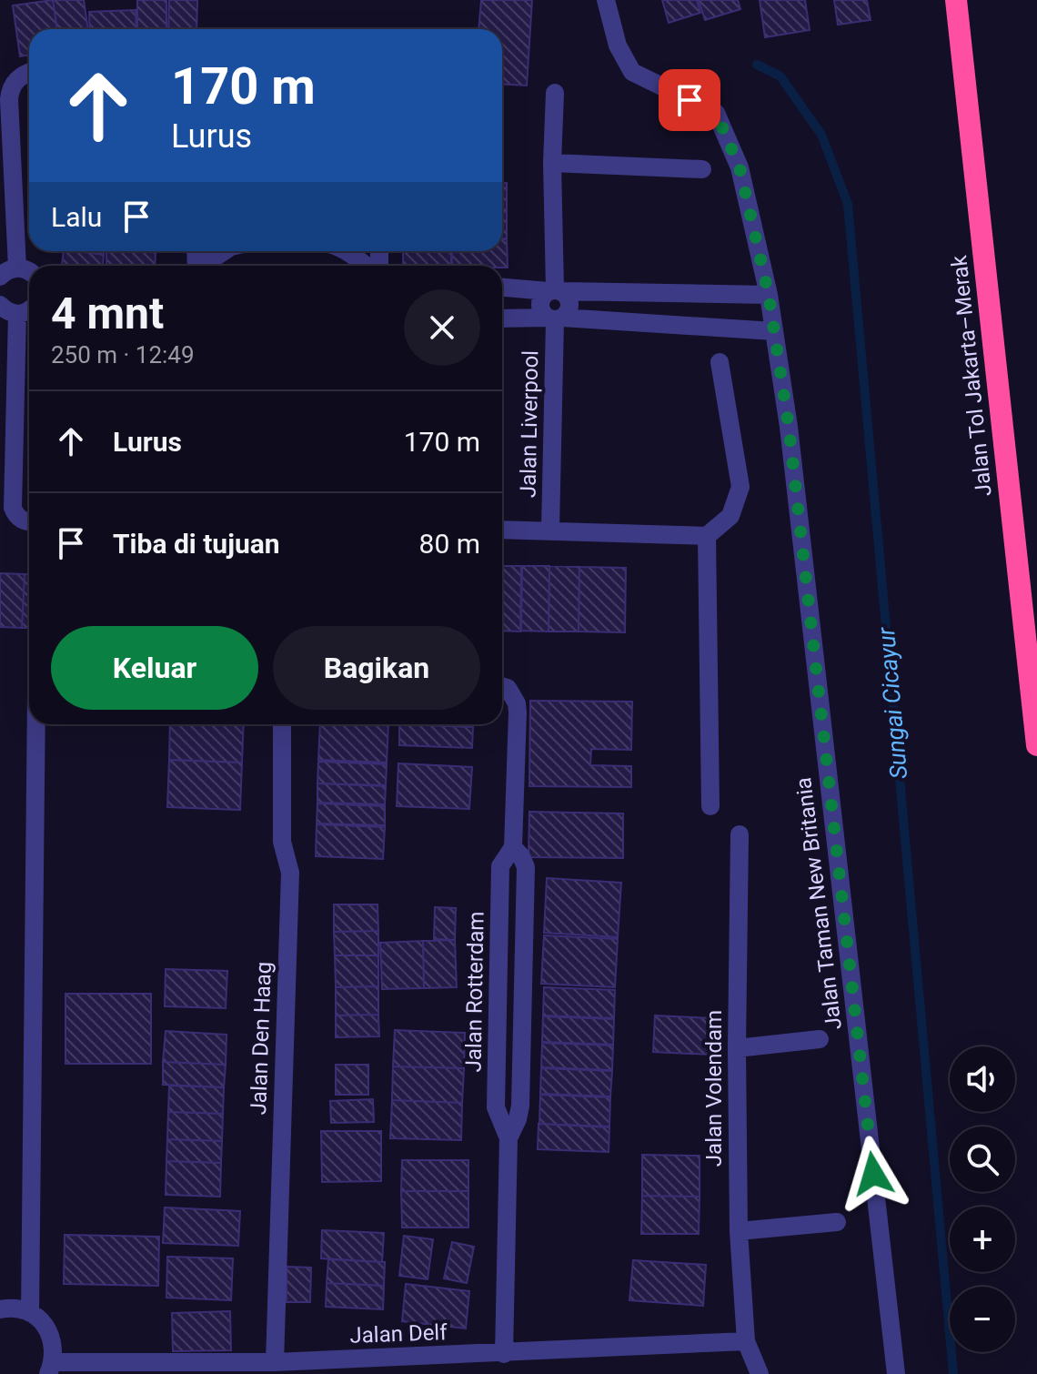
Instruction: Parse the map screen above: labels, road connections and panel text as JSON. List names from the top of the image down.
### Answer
{
  "streets": {
    "highway": ["Jalan Tol Jakarta–Merak"],
    "street": [
      "Jalan Liverpool",
      "Jalan Taman New Britania",
      "Jalan Rotterdam",
      "Jalan Den Haag",
      "Jalan Volendam",
      "Jalan Delf"
    ]
  },
  "crossings": [
    ["Jalan Rotterdam", "Jalan Delf"],
    ["Jalan Den Haag", "Jalan Delf"],
    ["Jalan Volendam", "Jalan Delf"]
  ],
  "water": ["Sungai Cicayur"],
  "page": {
    "turn": ["170 m", "Lurus"],
    "then": "Lalu",
    "heading": ["4 mnt", "250 m · 12:49"],
    "list": [
      {
        "name": "Lurus",
        "value": "170 m"
      },
      {
        "name": "Tiba di tujuan",
        "value": "80 m"
      }
    ],
    "buttons": ["Keluar", "Bagikan"],
    "map_buttons": ["+", "−"]
  }
}
